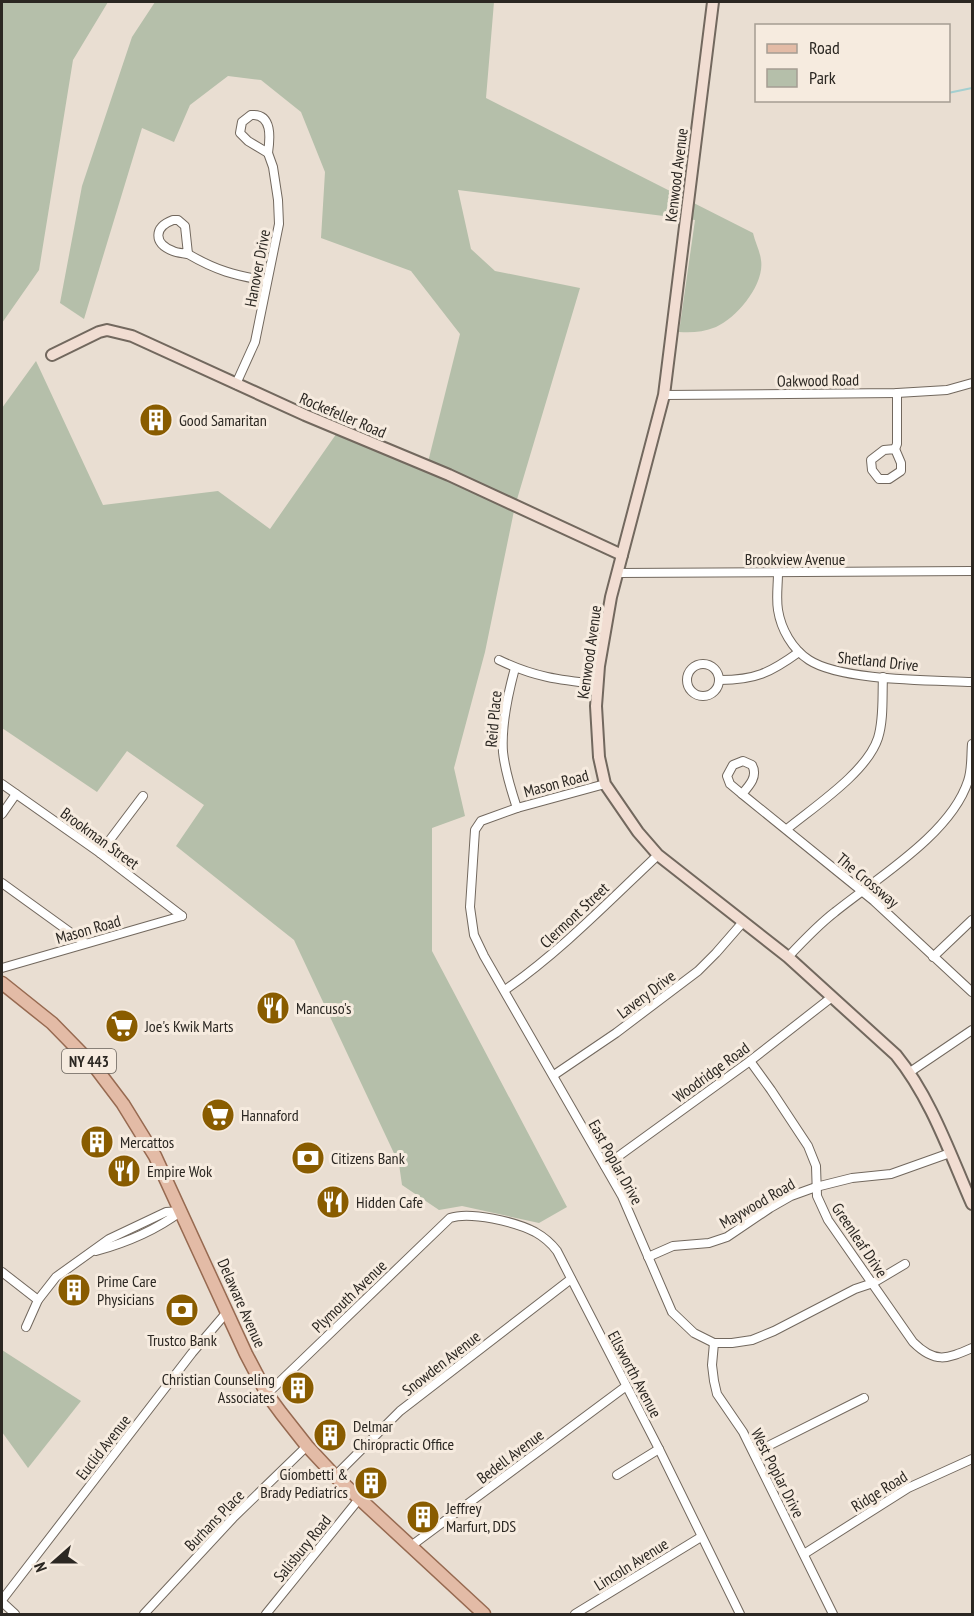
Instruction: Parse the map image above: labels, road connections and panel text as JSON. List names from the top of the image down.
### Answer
{
  "streets": {
    "main road": ["NY 443", "Delaware Avenue"],
    "street": [
      "Kenwood Avenue",
      "Hanover Drive",
      "Oakwood Road",
      "Rockefeller Road",
      "Brookview Avenue",
      "Shetland Drive",
      "Reid Place",
      "Mason Road",
      "Brookman Street",
      "The Crossway",
      "Clermont Street",
      "Lavery Drive",
      "Woodridge Road",
      "East Poplar Drive",
      "Maywood Road",
      "Greenleaf Drive",
      "Plymouth Avenue",
      "Snowden Avenue",
      "Ellsworth Avenue",
      "Euclid Avenue",
      "Bedell Avenue",
      "West Poplar Drive",
      "Ridge Road",
      "Burhans Place",
      "Salisbury Road",
      "Lincoln Avenue"
    ]
  },
  "crossings": [
    ["Kenwood Avenue", "Oakwood Road"],
    ["Kenwood Avenue", "Rockefeller Road"],
    ["Kenwood Avenue", "Brookview Avenue"],
    ["Kenwood Avenue", "Mason Road"],
    ["Kenwood Avenue", "Clermont Street"],
    ["Kenwood Avenue", "Lavery Drive"],
    ["Kenwood Avenue", "Woodridge Road"],
    ["Kenwood Avenue", "Maywood Road"],
    ["Hanover Drive", "Rockefeller Road"],
    ["Brookview Avenue", "Shetland Drive"],
    ["Reid Place", "Mason Road"],
    ["Mason Road", "Brookman Street"],
    ["Mason Road", "East Poplar Drive"],
    ["Clermont Street", "East Poplar Drive"],
    ["Lavery Drive", "East Poplar Drive"],
    ["Woodridge Road", "East Poplar Drive"],
    ["Woodridge Road", "Greenleaf Drive"],
    ["East Poplar Drive", "Maywood Road"],
    ["East Poplar Drive", "West Poplar Drive"],
    ["Maywood Road", "Greenleaf Drive"],
    ["Plymouth Avenue", "Delaware Avenue"],
    ["Plymouth Avenue", "Ellsworth Avenue"],
    ["Delaware Avenue", "Snowden Avenue"],
    ["Delaware Avenue", "Euclid Avenue"],
    ["Delaware Avenue", "Bedell Avenue"],
    ["Delaware Avenue", "Burhans Place"],
    ["Delaware Avenue", "Salisbury Road"],
    ["Snowden Avenue", "Ellsworth Avenue"],
    ["Ellsworth Avenue", "Bedell Avenue"],
    ["Ellsworth Avenue", "Lincoln Avenue"],
    ["West Poplar Drive", "Ridge Road"]
  ],
  "places": {
    "building": [
      "Good Samaritan",
      "Mercattos",
      "Prime Care Physicians",
      "Christian Counseling Associates",
      "Delmar Chiropractic Office",
      "Giombetti & Brady Pediatrics",
      "Jeffrey Marfurt, DDS"
    ],
    "restaurant": ["Mancuso's", "Empire Wok", "Hidden Cafe"],
    "supermarket": ["Joe's Kwik Marts", "Hannaford"],
    "bank": ["Citizens Bank", "Trustco Bank"]
  },
  "legend": ["Road", "Park"],
  "north": "left"
}
